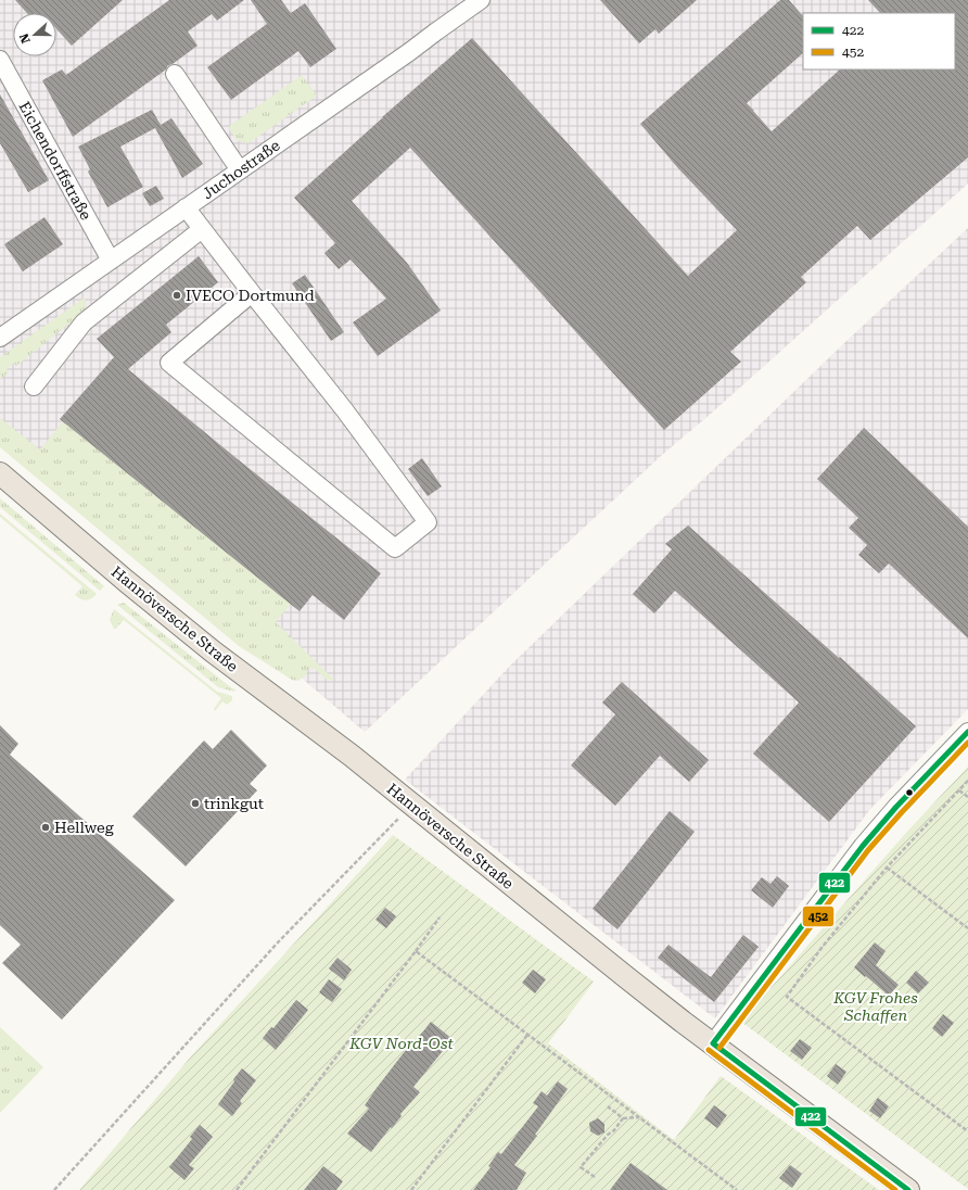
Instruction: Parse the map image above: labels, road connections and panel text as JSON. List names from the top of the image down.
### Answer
{
  "streets": {
    "main road": ["Hannöversche Straße"],
    "street": ["Eichendorffstraße", "Juchostraße"]
  },
  "crossings": [
    ["Eichendorffstraße", "Juchostraße"]
  ],
  "parks": ["KGV Frohes Schaffen", "KGV Nord-Ost"],
  "places": ["IVECO Dortmund", "trinkgut", "Hellweg"],
  "lines": ["transit line 422", "transit line 452"],
  "legend": ["422", "452"],
  "north": "left"
}
